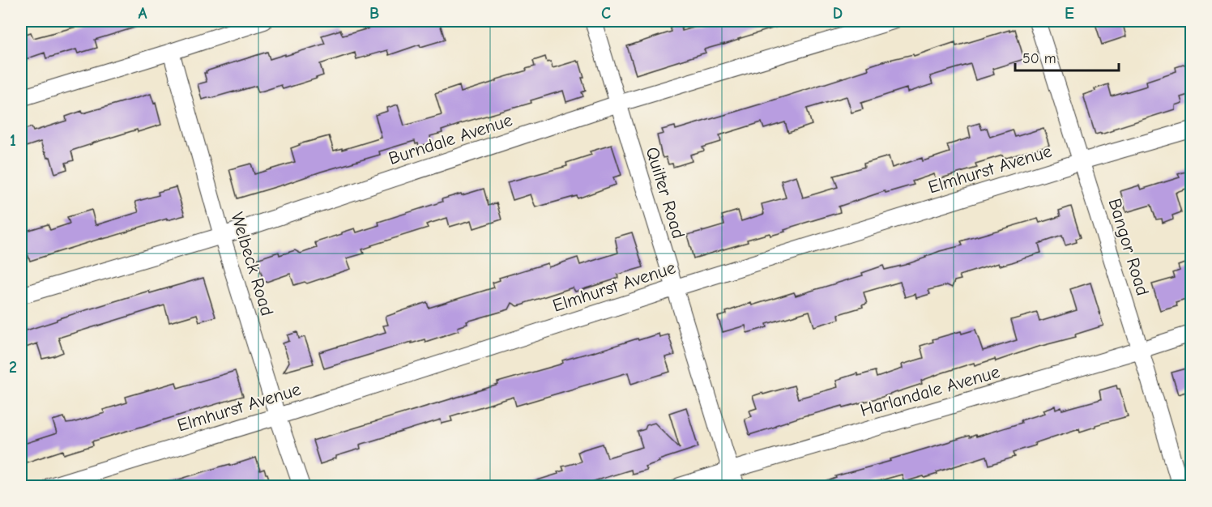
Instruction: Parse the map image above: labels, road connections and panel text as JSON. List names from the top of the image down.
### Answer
{
  "streets": {
    "street": [
      "Burndale Avenue",
      "Elmhurst Avenue",
      "Quilter Road",
      "Bangor Road",
      "Welbeck Road",
      "Harlandale Avenue"
    ]
  },
  "crossings": [
    ["Burndale Avenue", "Quilter Road"],
    ["Burndale Avenue", "Welbeck Road"],
    ["Elmhurst Avenue", "Quilter Road"],
    ["Elmhurst Avenue", "Bangor Road"],
    ["Elmhurst Avenue", "Welbeck Road"],
    ["Quilter Road", "Harlandale Avenue"],
    ["Bangor Road", "Harlandale Avenue"]
  ],
  "scale_bar": "50 m",
  "grid": {
    "columns": [
      "A",
      "B",
      "C",
      "D",
      "E"
    ],
    "rows": ["1", "2"]
  }
}
